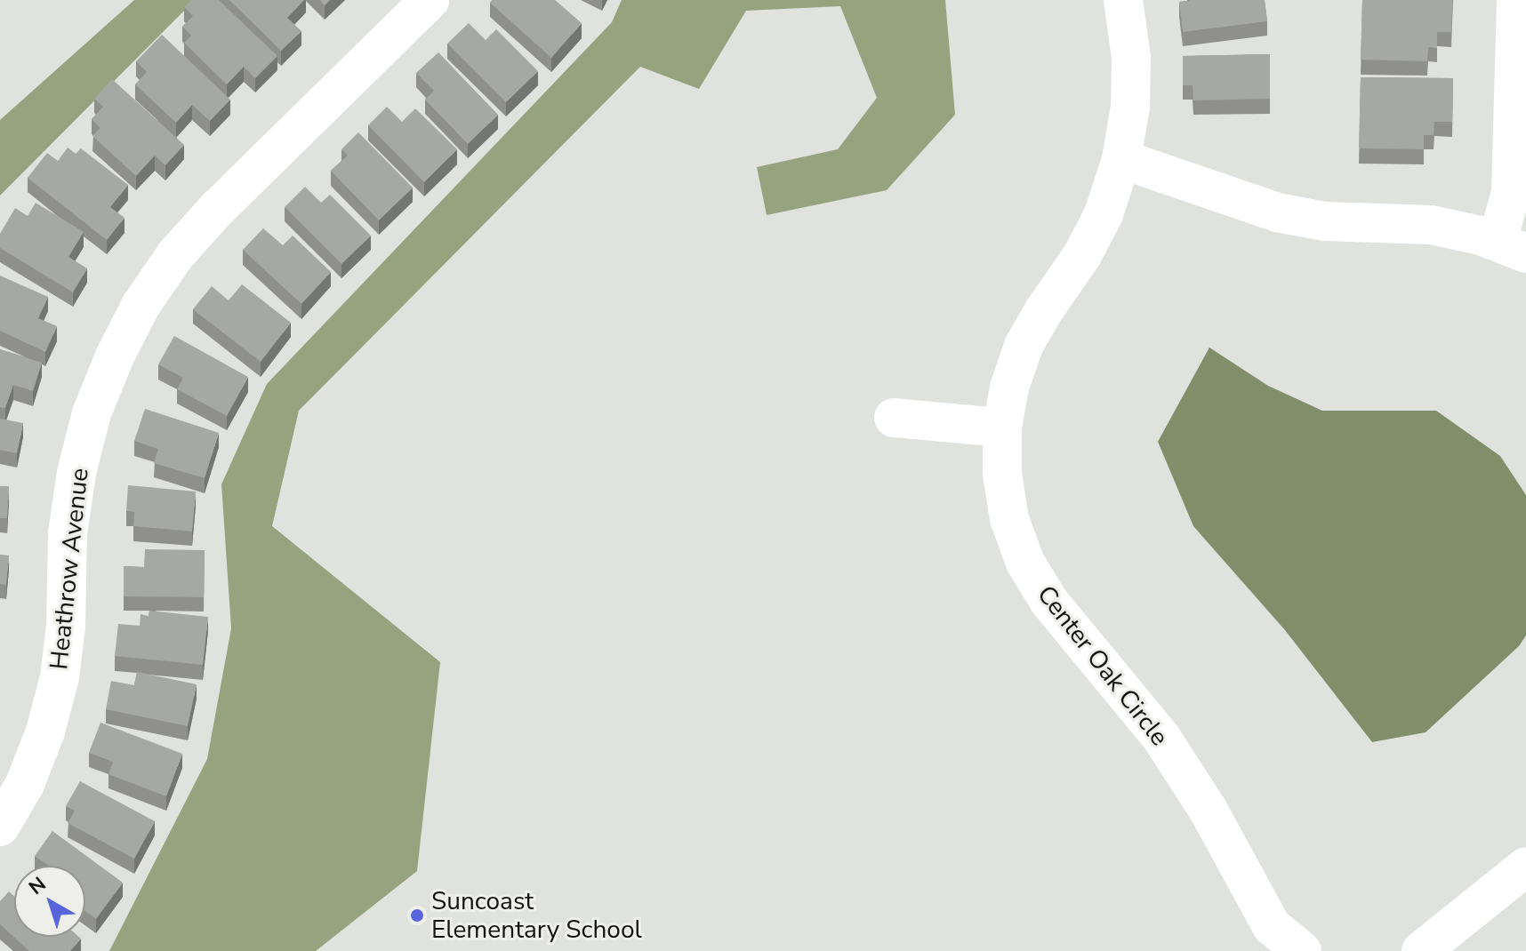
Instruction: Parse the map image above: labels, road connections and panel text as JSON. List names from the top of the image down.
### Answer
{
  "streets": {
    "street": ["Heathrow Avenue", "Center Oak Circle"]
  },
  "places": ["Suncoast Elementary School"],
  "north": "top left"
}
